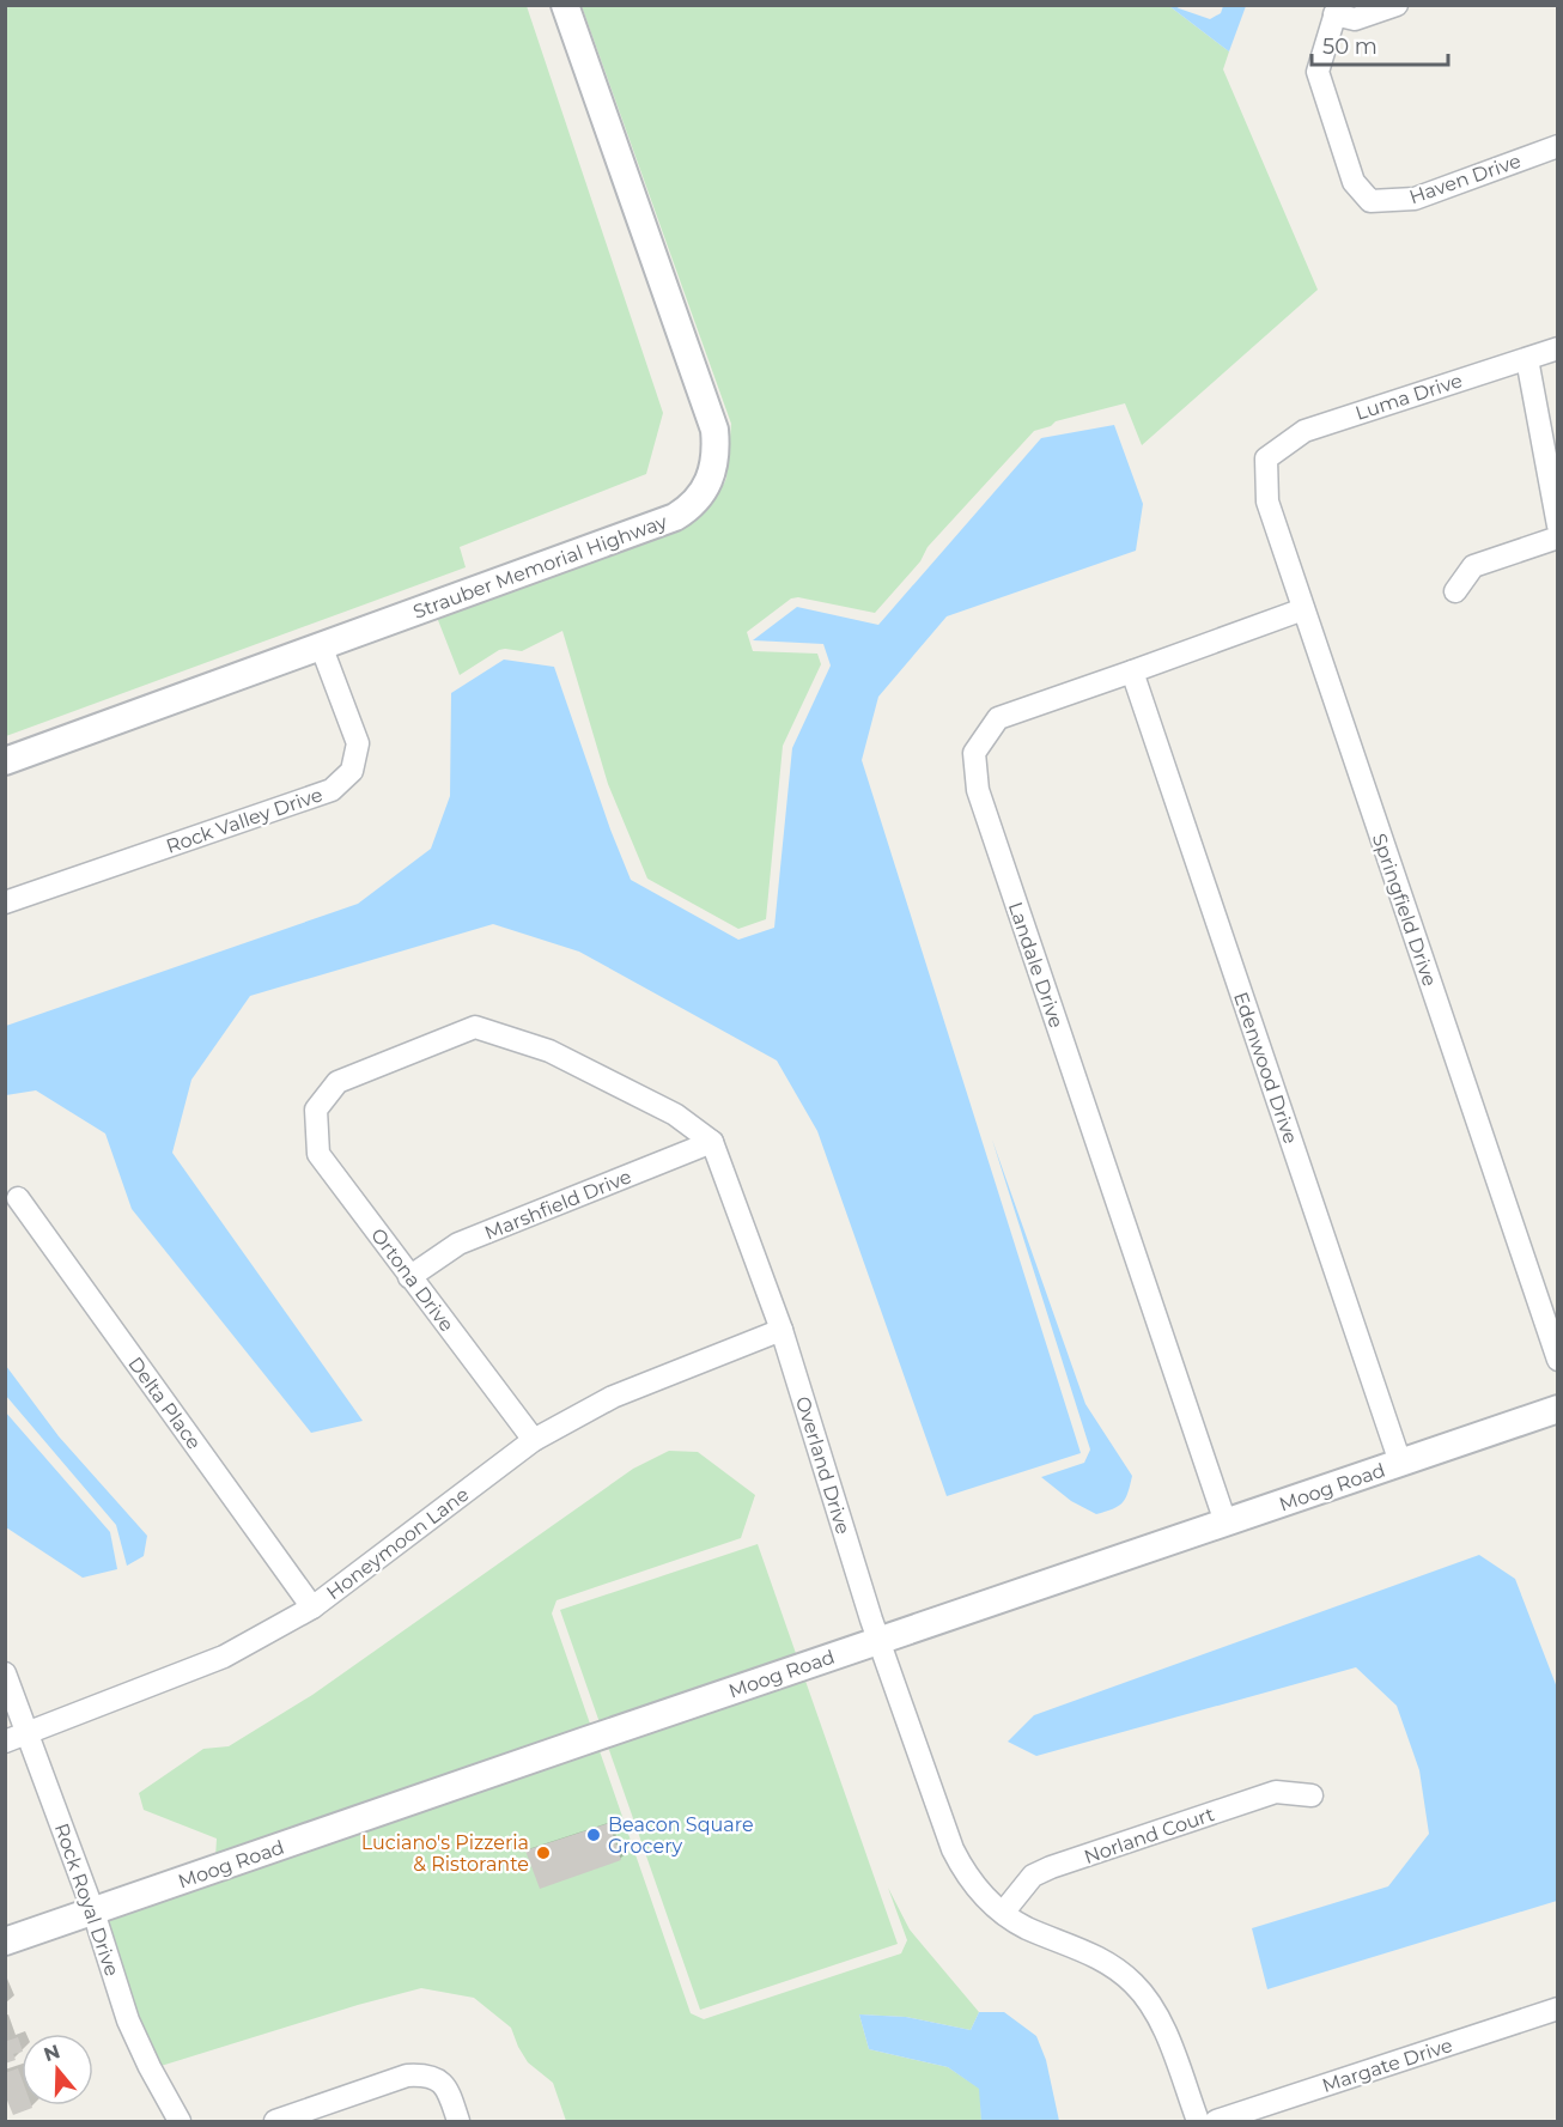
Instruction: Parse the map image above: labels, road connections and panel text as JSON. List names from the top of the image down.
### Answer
{
  "streets": {
    "street": [
      "Haven Drive",
      "Luma Drive",
      "Strauber Memorial Highway",
      "Rock Valley Drive",
      "Springfield Drive",
      "Landale Drive",
      "Edenwood Drive",
      "Marshfield Drive",
      "Ortona Drive",
      "Delta Place",
      "Overland Drive",
      "Moog Road",
      "Honeymoon Lane",
      "Norland Court",
      "Rock Royal Drive",
      "Margate Drive"
    ]
  },
  "crossings": [
    ["Luma Drive", "Springfield Drive"],
    ["Strauber Memorial Highway", "Rock Valley Drive"],
    ["Springfield Drive", "Landale Drive"],
    ["Landale Drive", "Edenwood Drive"],
    ["Landale Drive", "Moog Road"],
    ["Edenwood Drive", "Moog Road"],
    ["Marshfield Drive", "Ortona Drive"],
    ["Marshfield Drive", "Overland Drive"],
    ["Ortona Drive", "Overland Drive"],
    ["Ortona Drive", "Honeymoon Lane"],
    ["Delta Place", "Honeymoon Lane"],
    ["Overland Drive", "Moog Road"],
    ["Overland Drive", "Honeymoon Lane"],
    ["Overland Drive", "Norland Court"],
    ["Moog Road", "Rock Royal Drive"],
    ["Honeymoon Lane", "Rock Royal Drive"]
  ],
  "places": ["Beacon Square Grocery", "Luciano's Pizzeria & Ristorante"],
  "scale_bar": "50 m",
  "north": "top"
}
